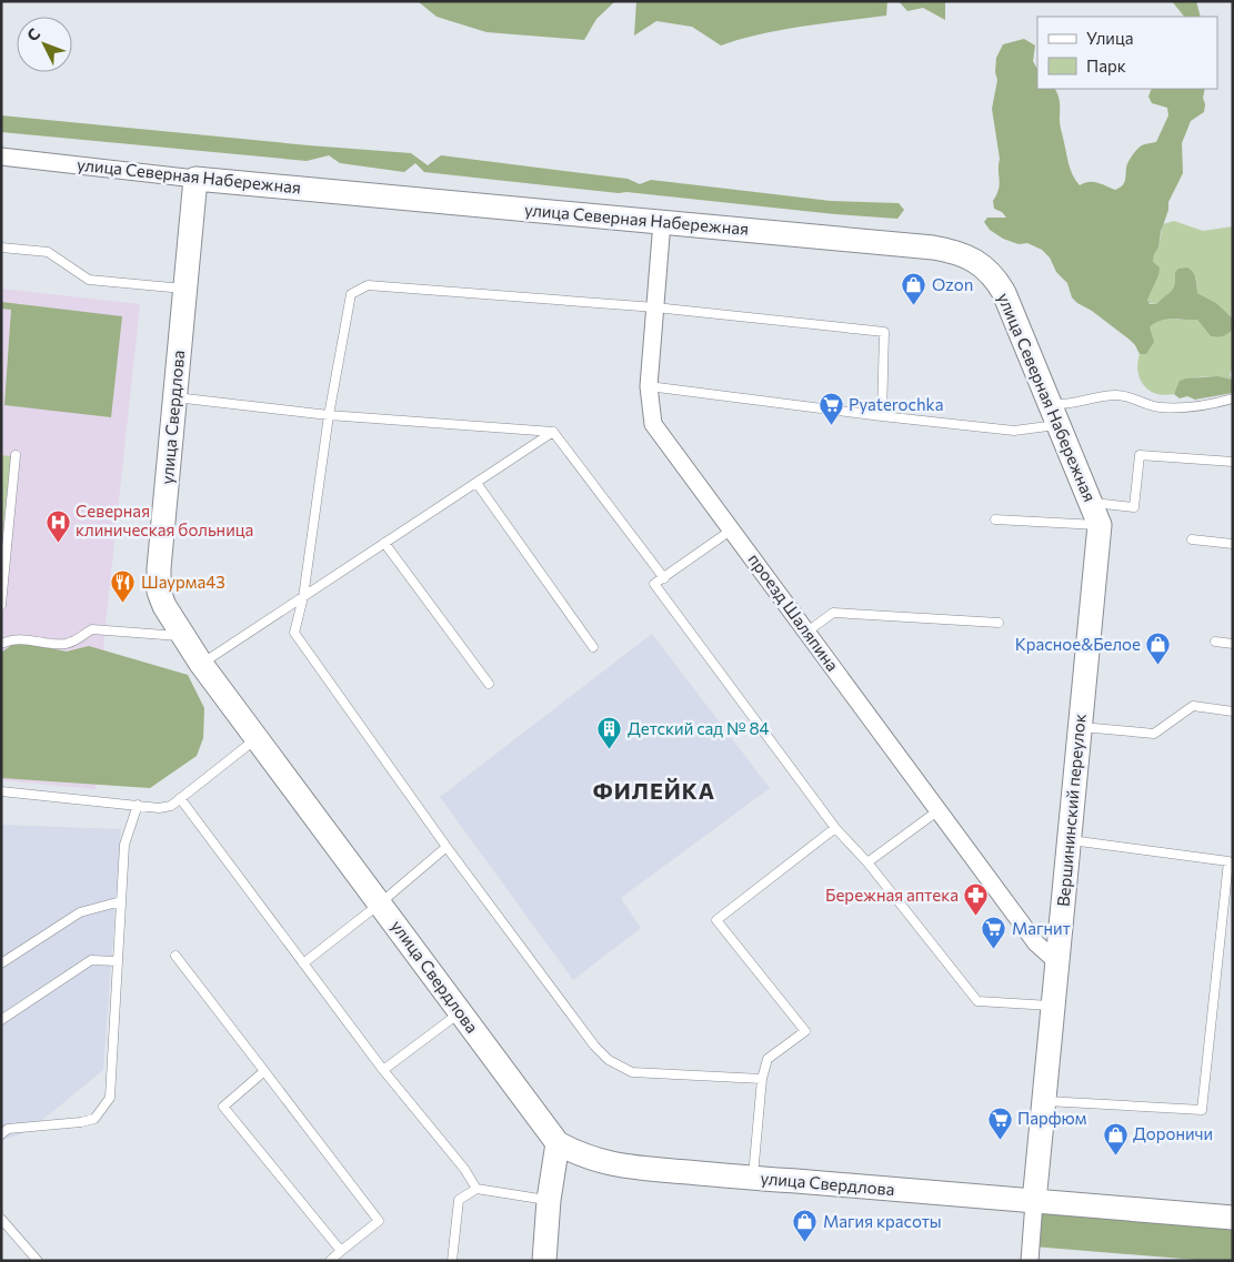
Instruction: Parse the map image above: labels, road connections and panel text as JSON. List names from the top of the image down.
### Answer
{
  "streets": {
    "street": [
      "улица Северная Набережная",
      "улица Свердлова",
      "проезд Шаляпина",
      "Вершининский переулок"
    ]
  },
  "crossings": [
    ["улица Северная Набережная", "улица Свердлова"],
    ["улица Северная Набережная", "проезд Шаляпина"],
    ["улица Северная Набережная", "Вершининский переулок"],
    ["улица Свердлова", "Вершининский переулок"],
    ["проезд Шаляпина", "Вершининский переулок"]
  ],
  "districts": ["ФИЛЕЙКА"],
  "places": {
    "shop": [
      "Ozon",
      "Красное&Белое",
      "Дороничи",
      "Магия красоты"
    ],
    "supermarket": ["Pyaterochka", "Магнит", "Парфюм"],
    "hospital": ["Северная клиническая больница"],
    "restaurant": ["Шаурма43"],
    "building": ["Детский сад № 84"],
    "pharmacy": ["Бережная аптека"]
  },
  "legend": ["Улица", "Парк"],
  "north": "top left"
}
